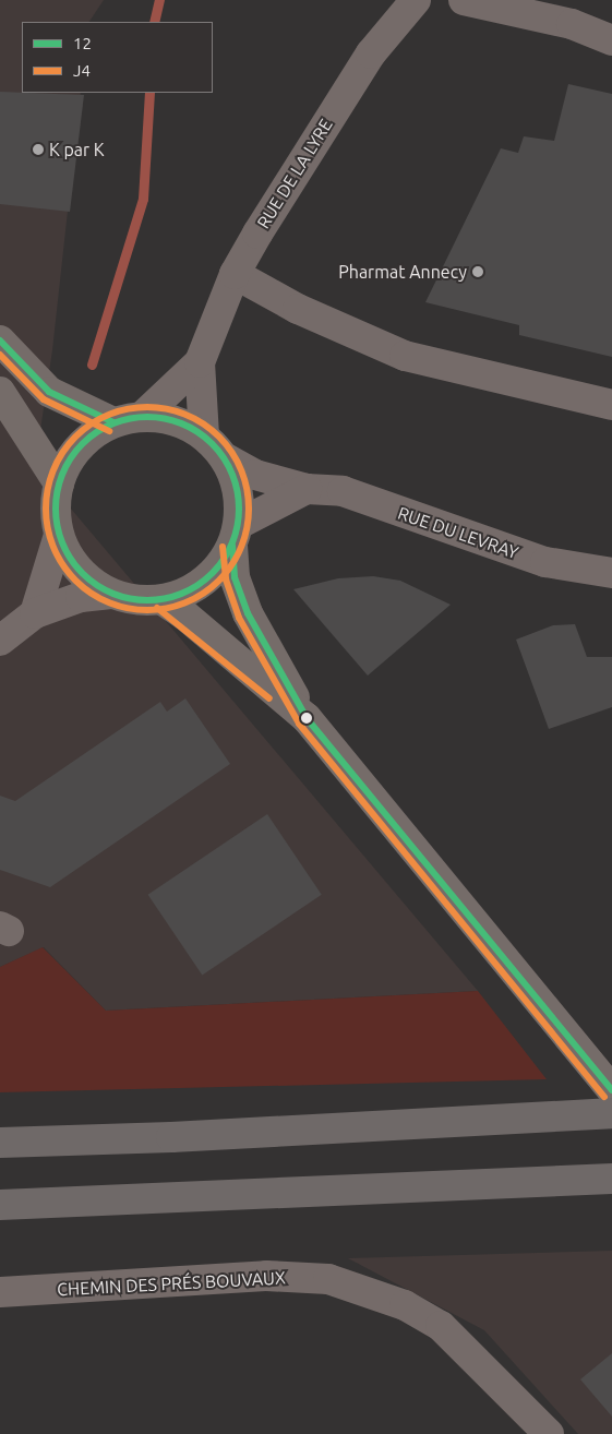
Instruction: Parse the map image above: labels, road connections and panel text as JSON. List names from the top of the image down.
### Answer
{
  "streets": {
    "street": ["RUE DE LA LYRE", "RUE DU LEVRAY", "CHEMIN DES PRÉS BOUVAUX"]
  },
  "crossings": [
    ["RUE DE LA LYRE", "RUE DU LEVRAY"]
  ],
  "places": ["K par K", "Pharmat Annecy"],
  "lines": ["transit line 12", "transit line J4"],
  "legend": ["12", "J4"]
}
